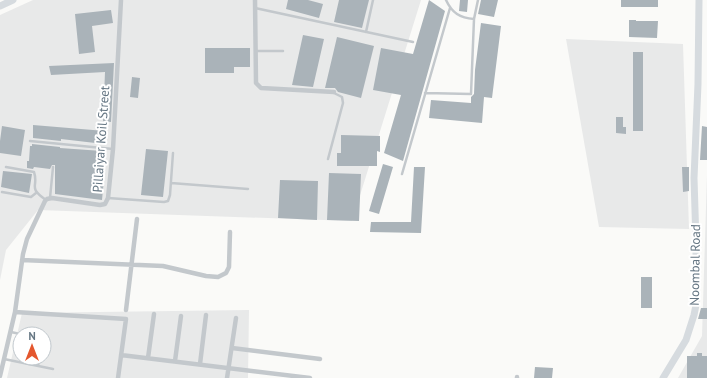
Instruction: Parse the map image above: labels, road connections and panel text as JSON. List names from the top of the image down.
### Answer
{
  "streets": {
    "street": ["Pillaiyar Koil Street", "Noombal Road"]
  },
  "north": "top"
}
